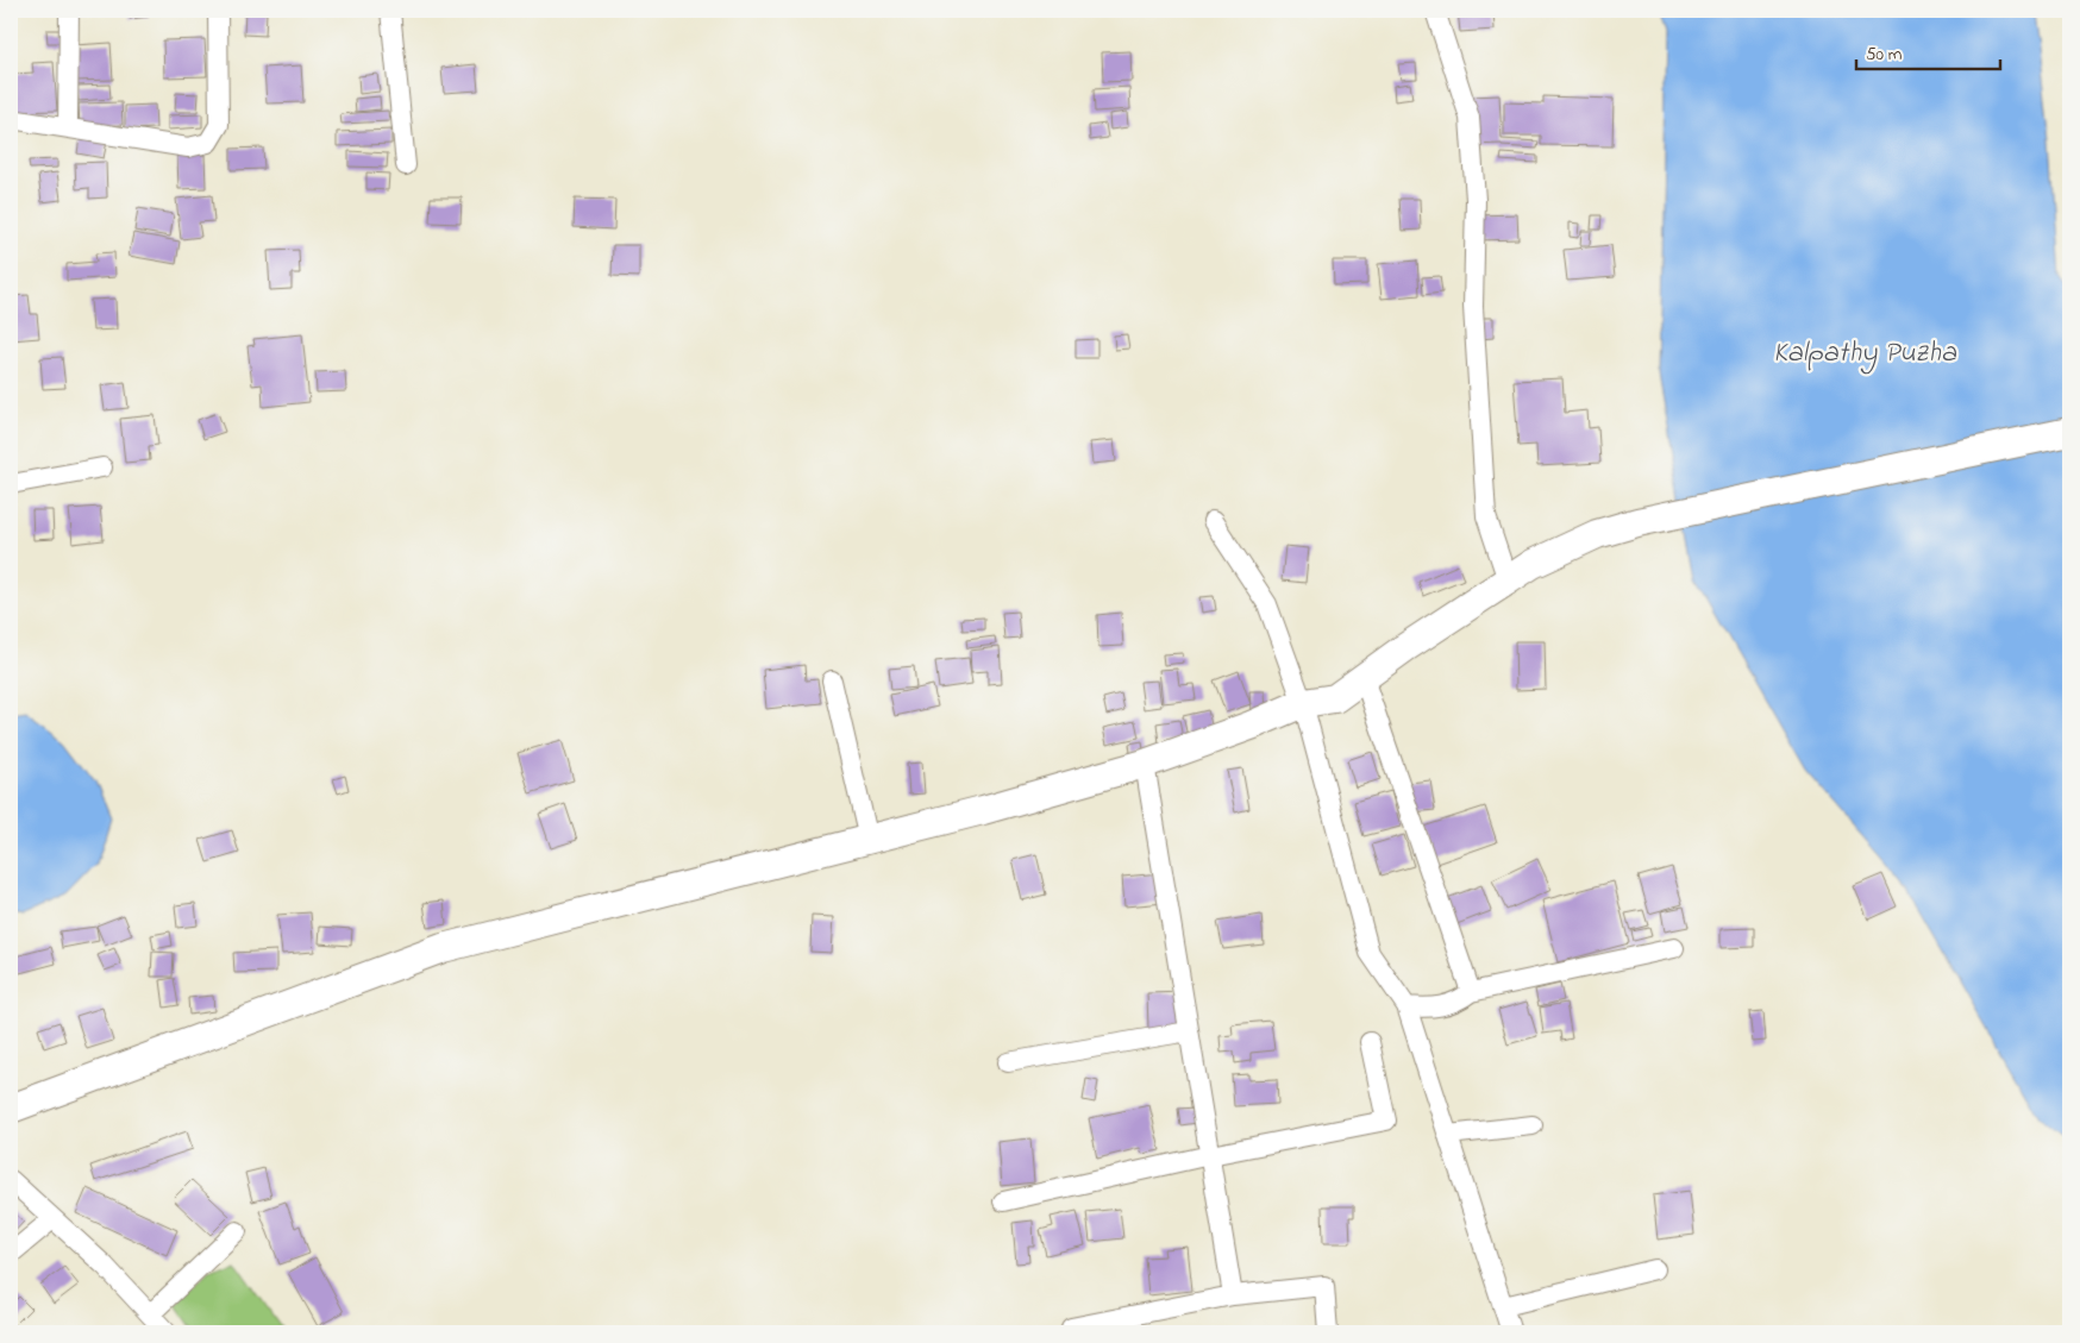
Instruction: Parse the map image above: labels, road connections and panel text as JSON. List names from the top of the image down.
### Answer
{
  "water": ["Kalpathy Puzha"],
  "scale_bar": "50 m"
}
